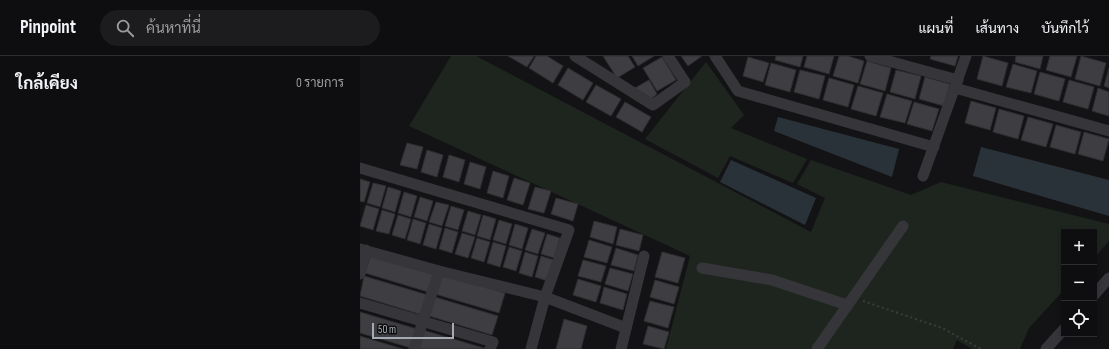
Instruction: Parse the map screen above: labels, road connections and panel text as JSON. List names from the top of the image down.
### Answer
{
  "scale_bar": "50 m",
  "page": {
    "header": "Pinpoint",
    "search": "ค้นหาที่นี่",
    "nav": ["แผนที่", "เส้นทาง", "บันทึกไว้"],
    "heading": ["ใกล้เคียง", "0 รายการ"],
    "map_buttons": ["+", "−"],
    "scale": "50 m"
  }
}
